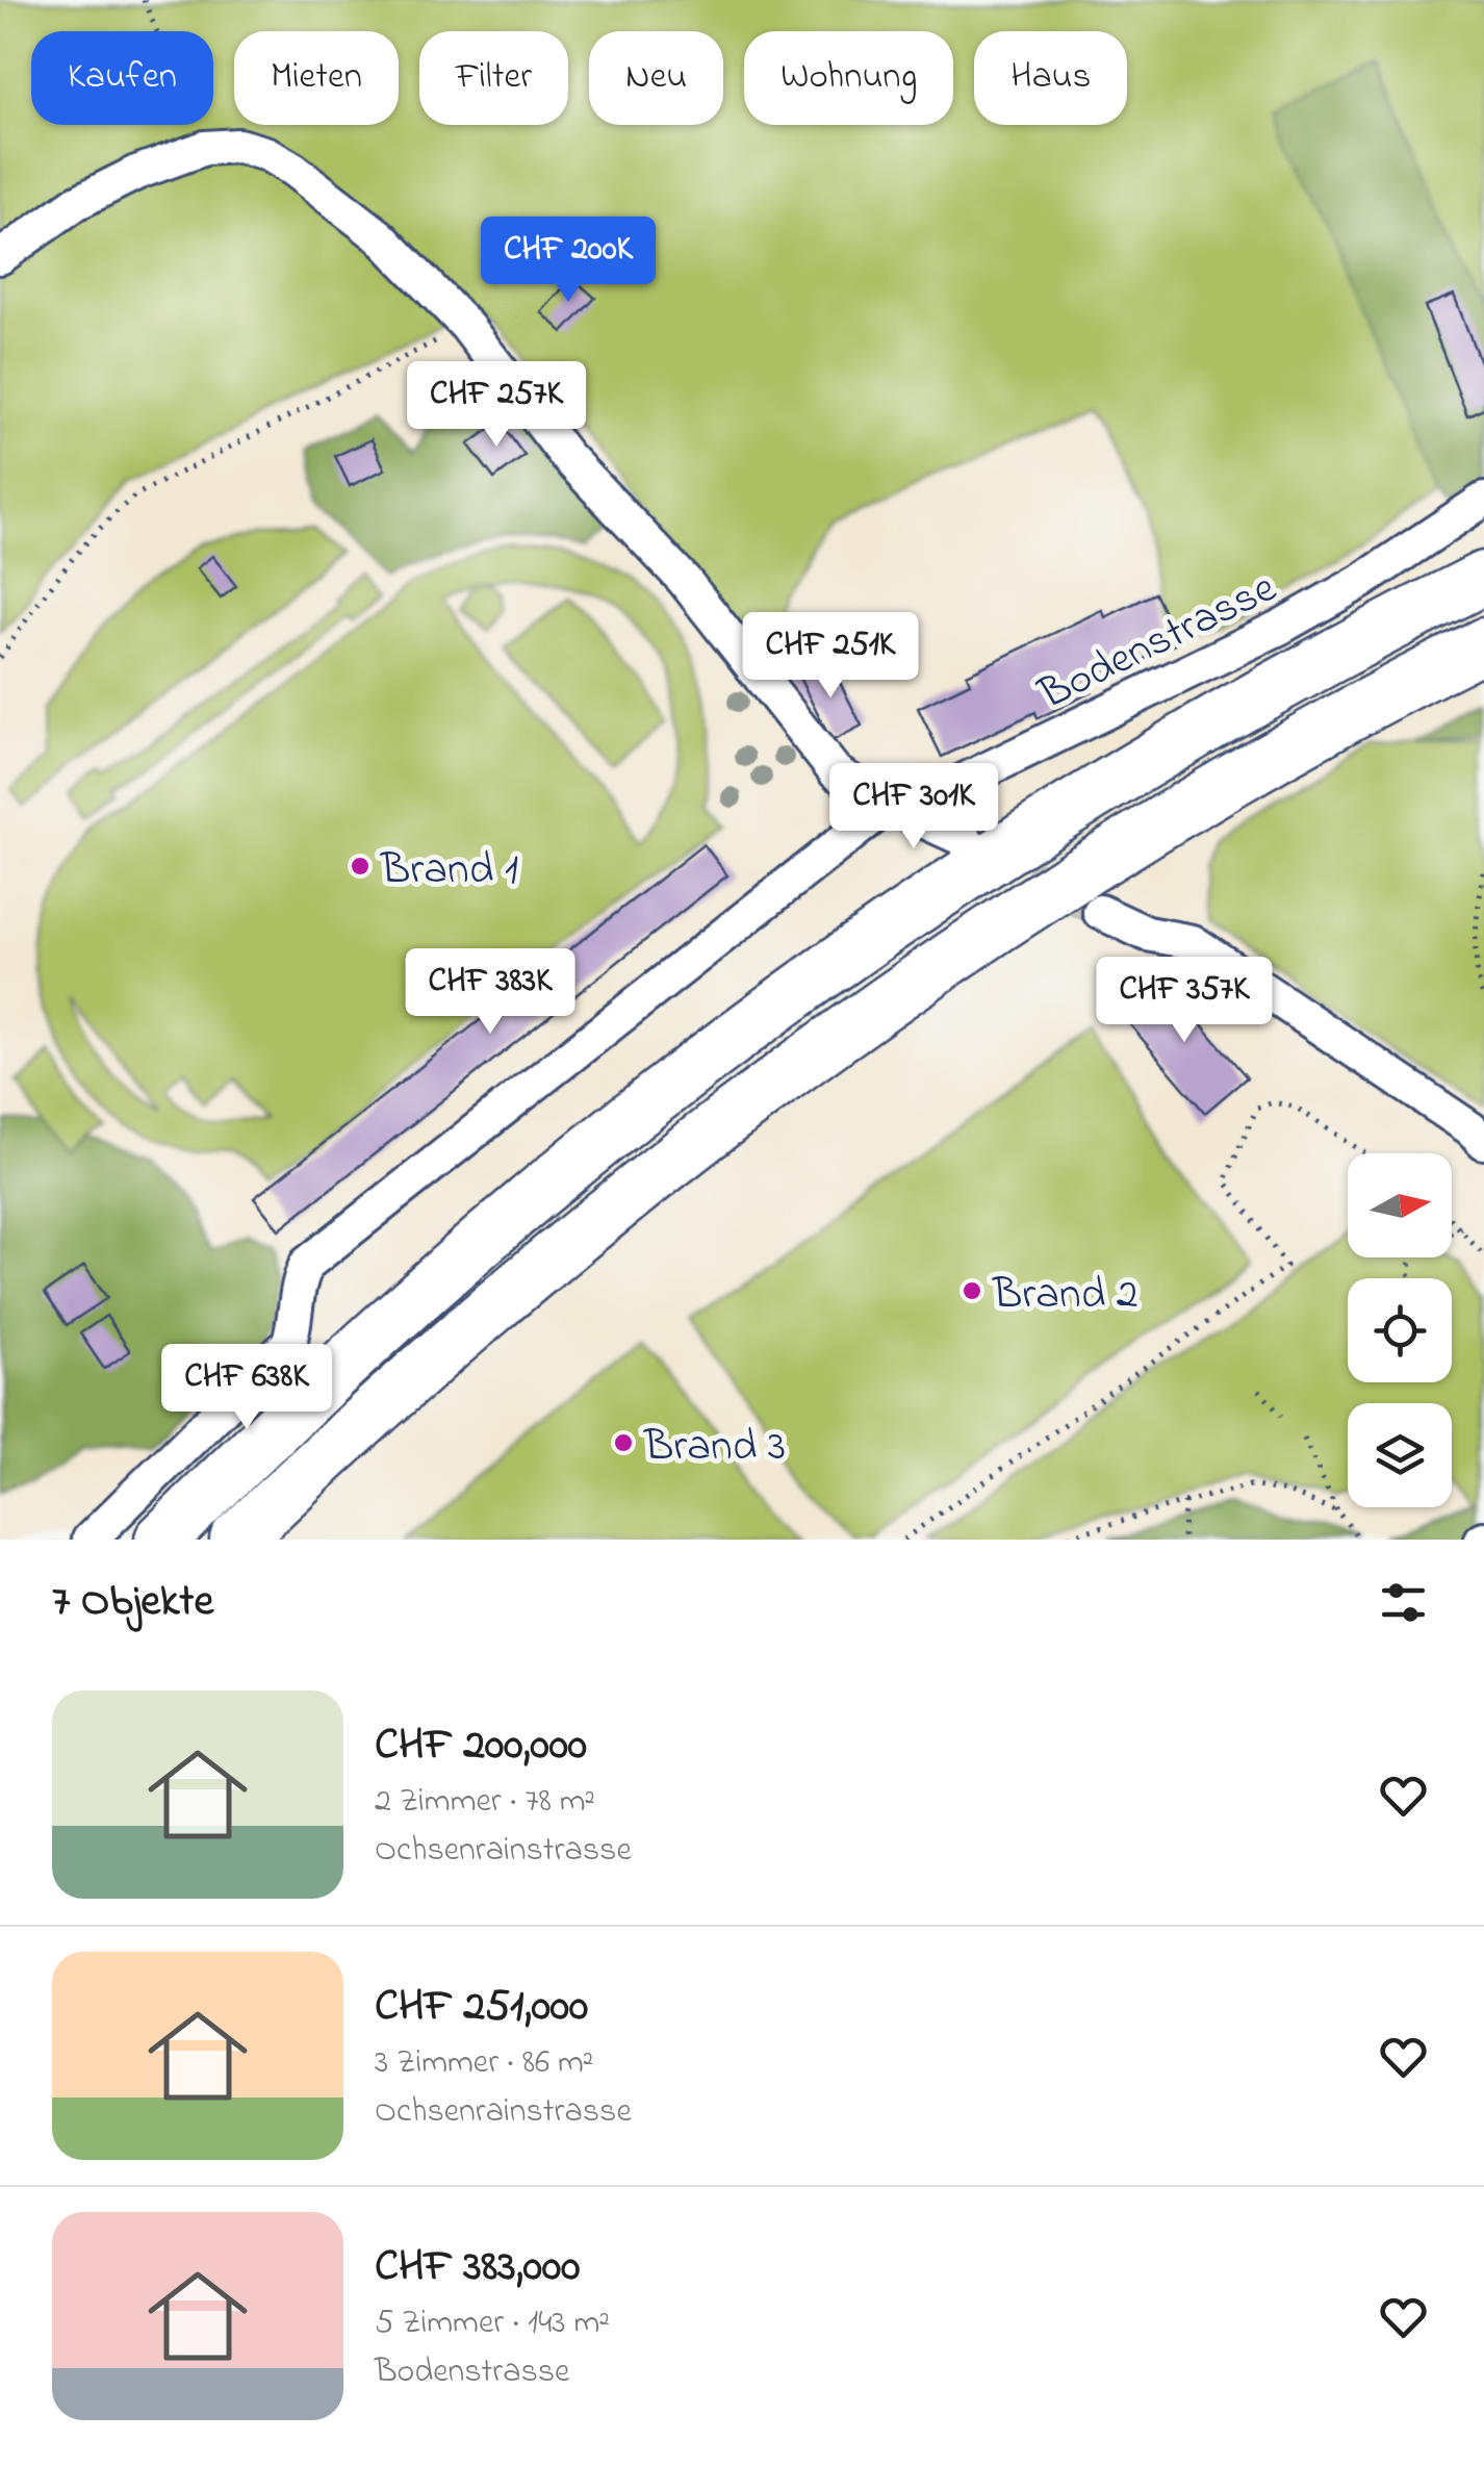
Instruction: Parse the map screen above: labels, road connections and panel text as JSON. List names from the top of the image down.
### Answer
{
  "streets": {
    "street": ["Bodenstrasse"]
  },
  "places": ["Brand 1", "Brand 2", "Brand 3"],
  "north": "right",
  "page": {
    "chip": [
      "Kaufen",
      "Mieten",
      "Filter",
      "Neu",
      "Wohnung",
      "Haus"
    ],
    "price": [
      "CHF 200K",
      "CHF 257K",
      "CHF 251K",
      "CHF 301K",
      "CHF 383K",
      "CHF 357K",
      "CHF 638K"
    ],
    "heading": "7 Objekte",
    "list": [
      {
        "name": "CHF 200,000",
        "note": "2 Zimmer · 78 m² · Ochsenrainstrasse"
      },
      {
        "name": "CHF 251,000",
        "note": "3 Zimmer · 86 m² · Ochsenrainstrasse"
      },
      {
        "name": "CHF 383,000",
        "note": "5 Zimmer · 143 m² · Bodenstrasse"
      }
    ]
  }
}
